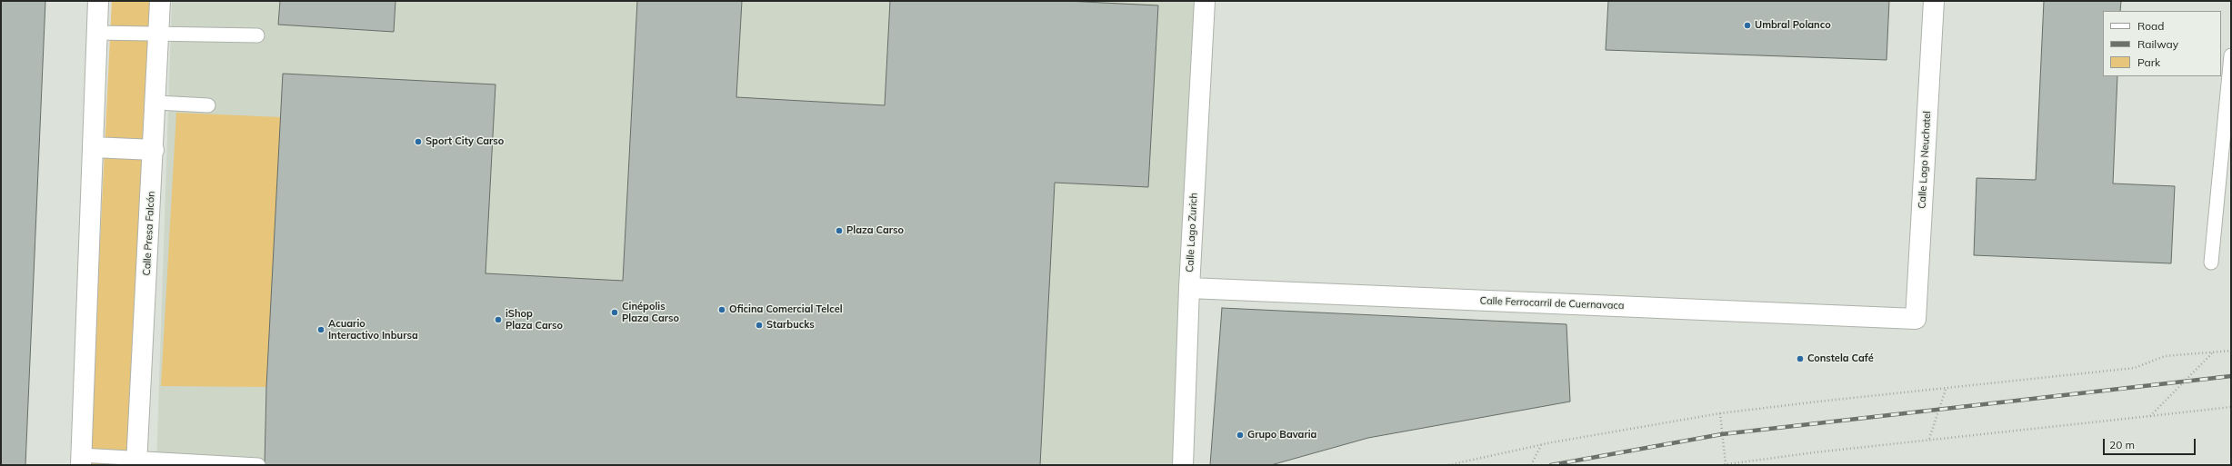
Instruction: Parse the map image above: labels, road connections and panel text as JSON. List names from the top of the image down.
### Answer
{
  "streets": {
    "street": [
      "Calle Lago Neuchatel",
      "Calle Lago Zurich",
      "Calle Presa Falcón",
      "Calle Ferrocarril de Cuernavaca"
    ]
  },
  "crossings": [
    ["Calle Lago Neuchatel", "Calle Ferrocarril de Cuernavaca"],
    ["Calle Lago Zurich", "Calle Ferrocarril de Cuernavaca"]
  ],
  "places": [
    "Umbral Polanco",
    "Sport City Carso",
    "Plaza Carso",
    "Oficina Comercial Telcel",
    "Cinépolis Plaza Carso",
    "iShop Plaza Carso",
    "Starbucks",
    "Acuario Interactivo Inbursa",
    "Constela Café",
    "Grupo Bavaria"
  ],
  "legend": ["Road", "Railway", "Park"],
  "scale_bar": "20 m"
}
